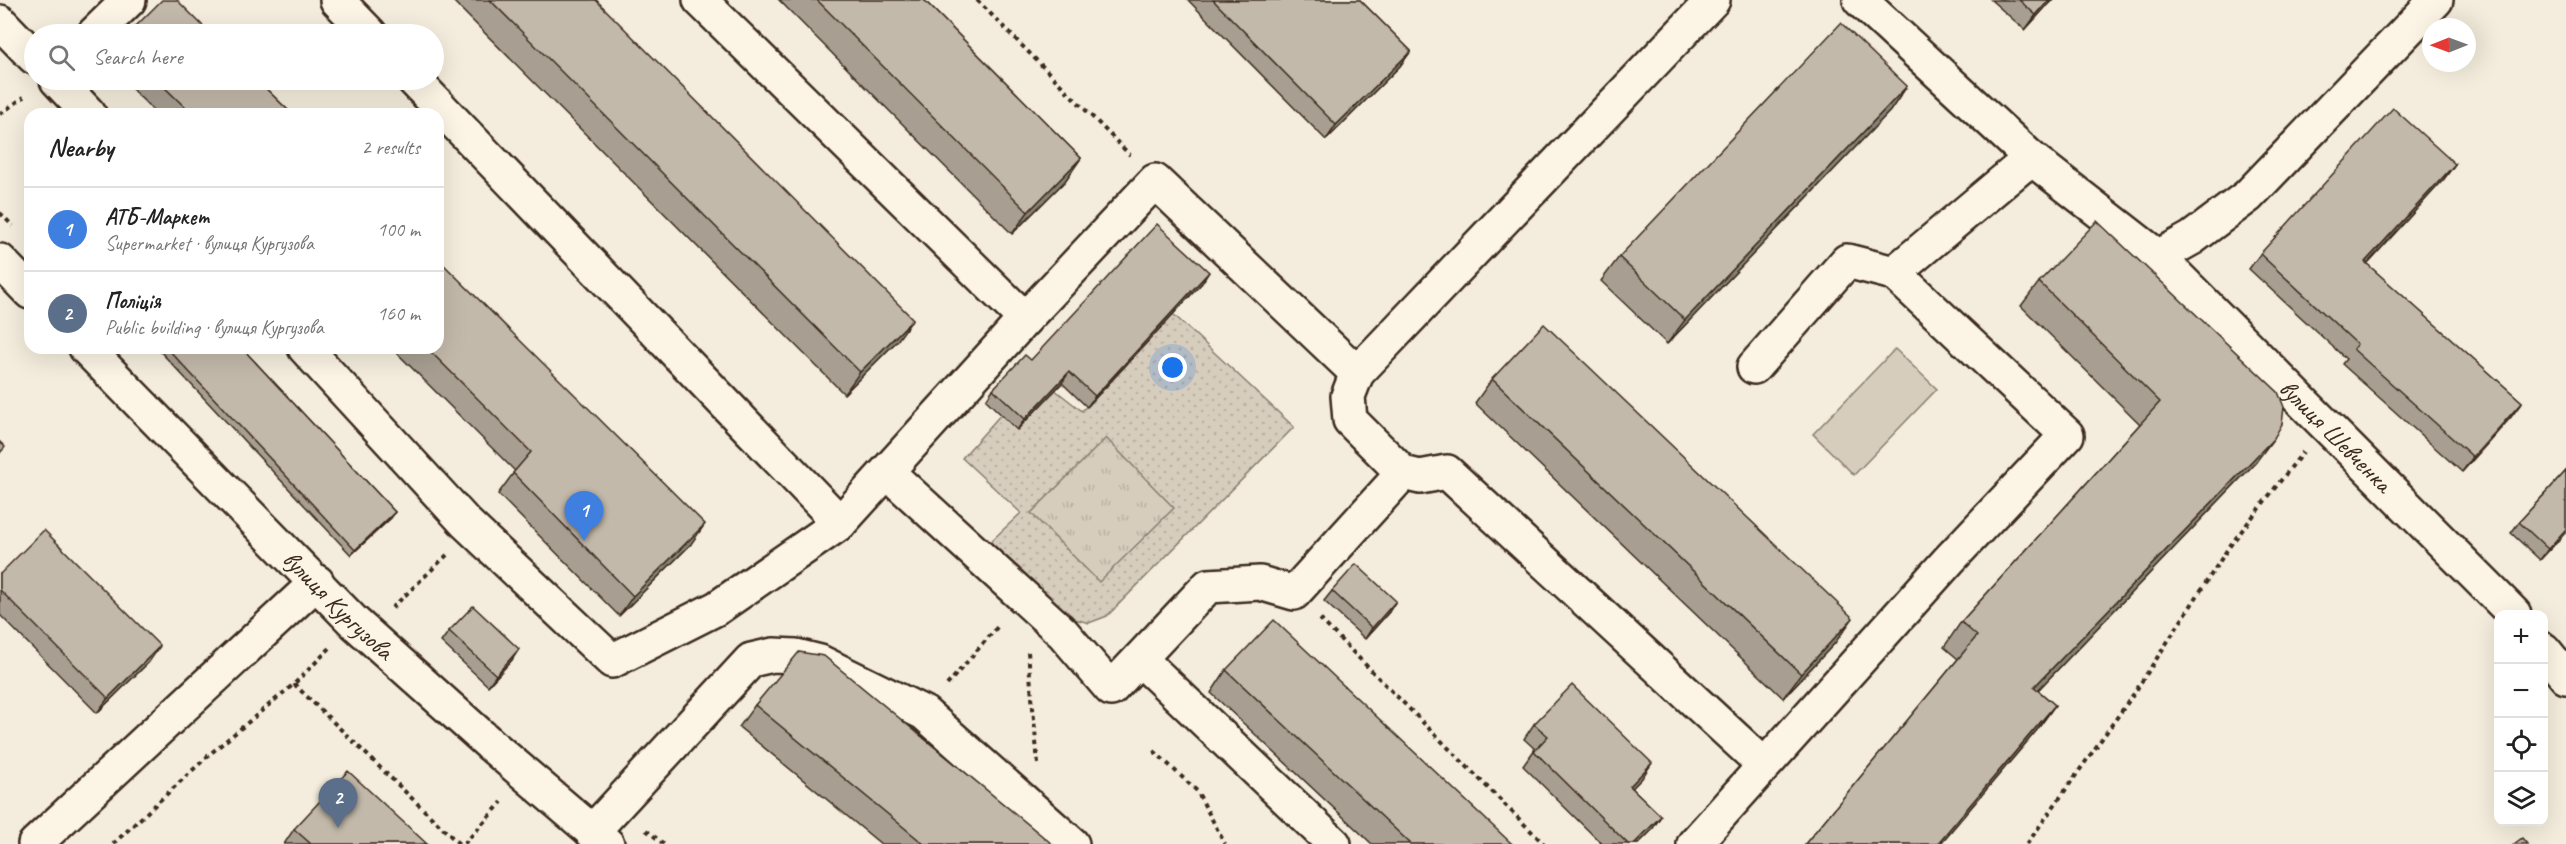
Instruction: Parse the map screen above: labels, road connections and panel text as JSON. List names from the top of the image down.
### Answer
{
  "streets": {
    "street": ["вулиця Шевченка", "вулиця Кургузова"]
  },
  "north": "left",
  "page": {
    "search": "Search here",
    "heading": ["Nearby", "2 results"],
    "list": [
      {
        "mark": "1",
        "name": "АТБ-Маркет",
        "note": "Supermarket · вулиця Кургузова",
        "value": "100 m"
      },
      {
        "mark": "2",
        "name": "Поліція",
        "note": "Public building · вулиця Кургузова",
        "value": "160 m"
      }
    ],
    "pins": ["1", "2"],
    "map_buttons": ["+", "−"]
  }
}
